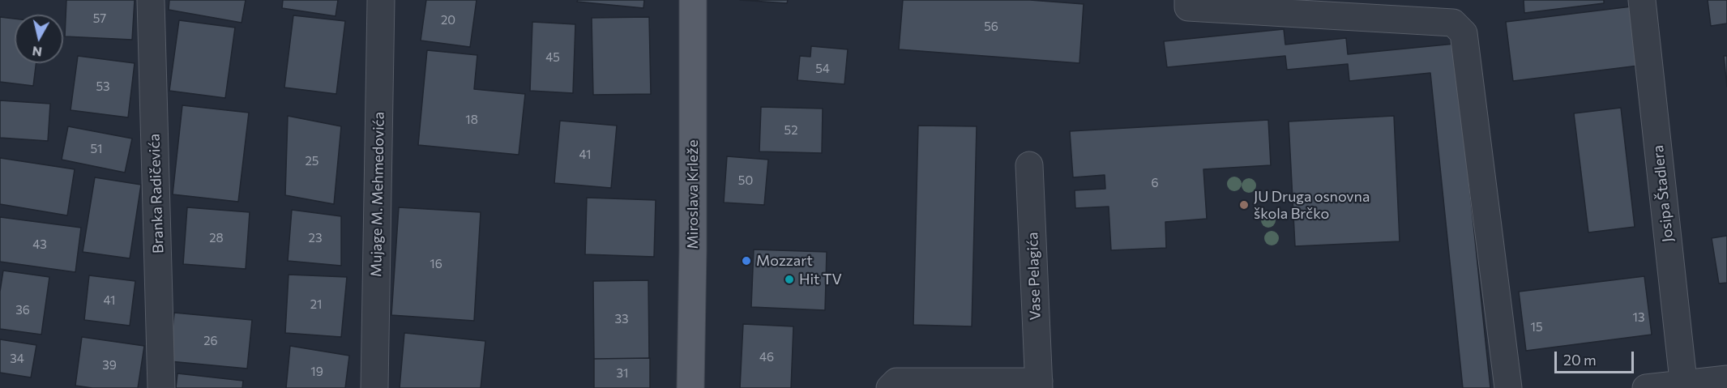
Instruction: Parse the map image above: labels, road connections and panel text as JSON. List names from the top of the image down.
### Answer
{
  "streets": {
    "main road": ["Miroslava Krleže"],
    "street": [
      "Branka Radičevića",
      "Josipa Štadlera",
      "Mujage M. Mehmedovića",
      "Vase Pelagića"
    ]
  },
  "places": ["JU Druga osnovna škola Brčko", "Mozzart", "Hit TV"],
  "house_numbers": [
    "57",
    "20",
    "56",
    "45",
    "54",
    "53",
    "18",
    "52",
    "51",
    "41",
    "25",
    "50",
    "6",
    "28",
    "23",
    "43",
    "16",
    "41",
    "21",
    "36",
    "13",
    "33",
    "15",
    "26",
    "46",
    "34",
    "39",
    "19",
    "31"
  ],
  "scale_bar": "20 m",
  "north": "bottom"
}
